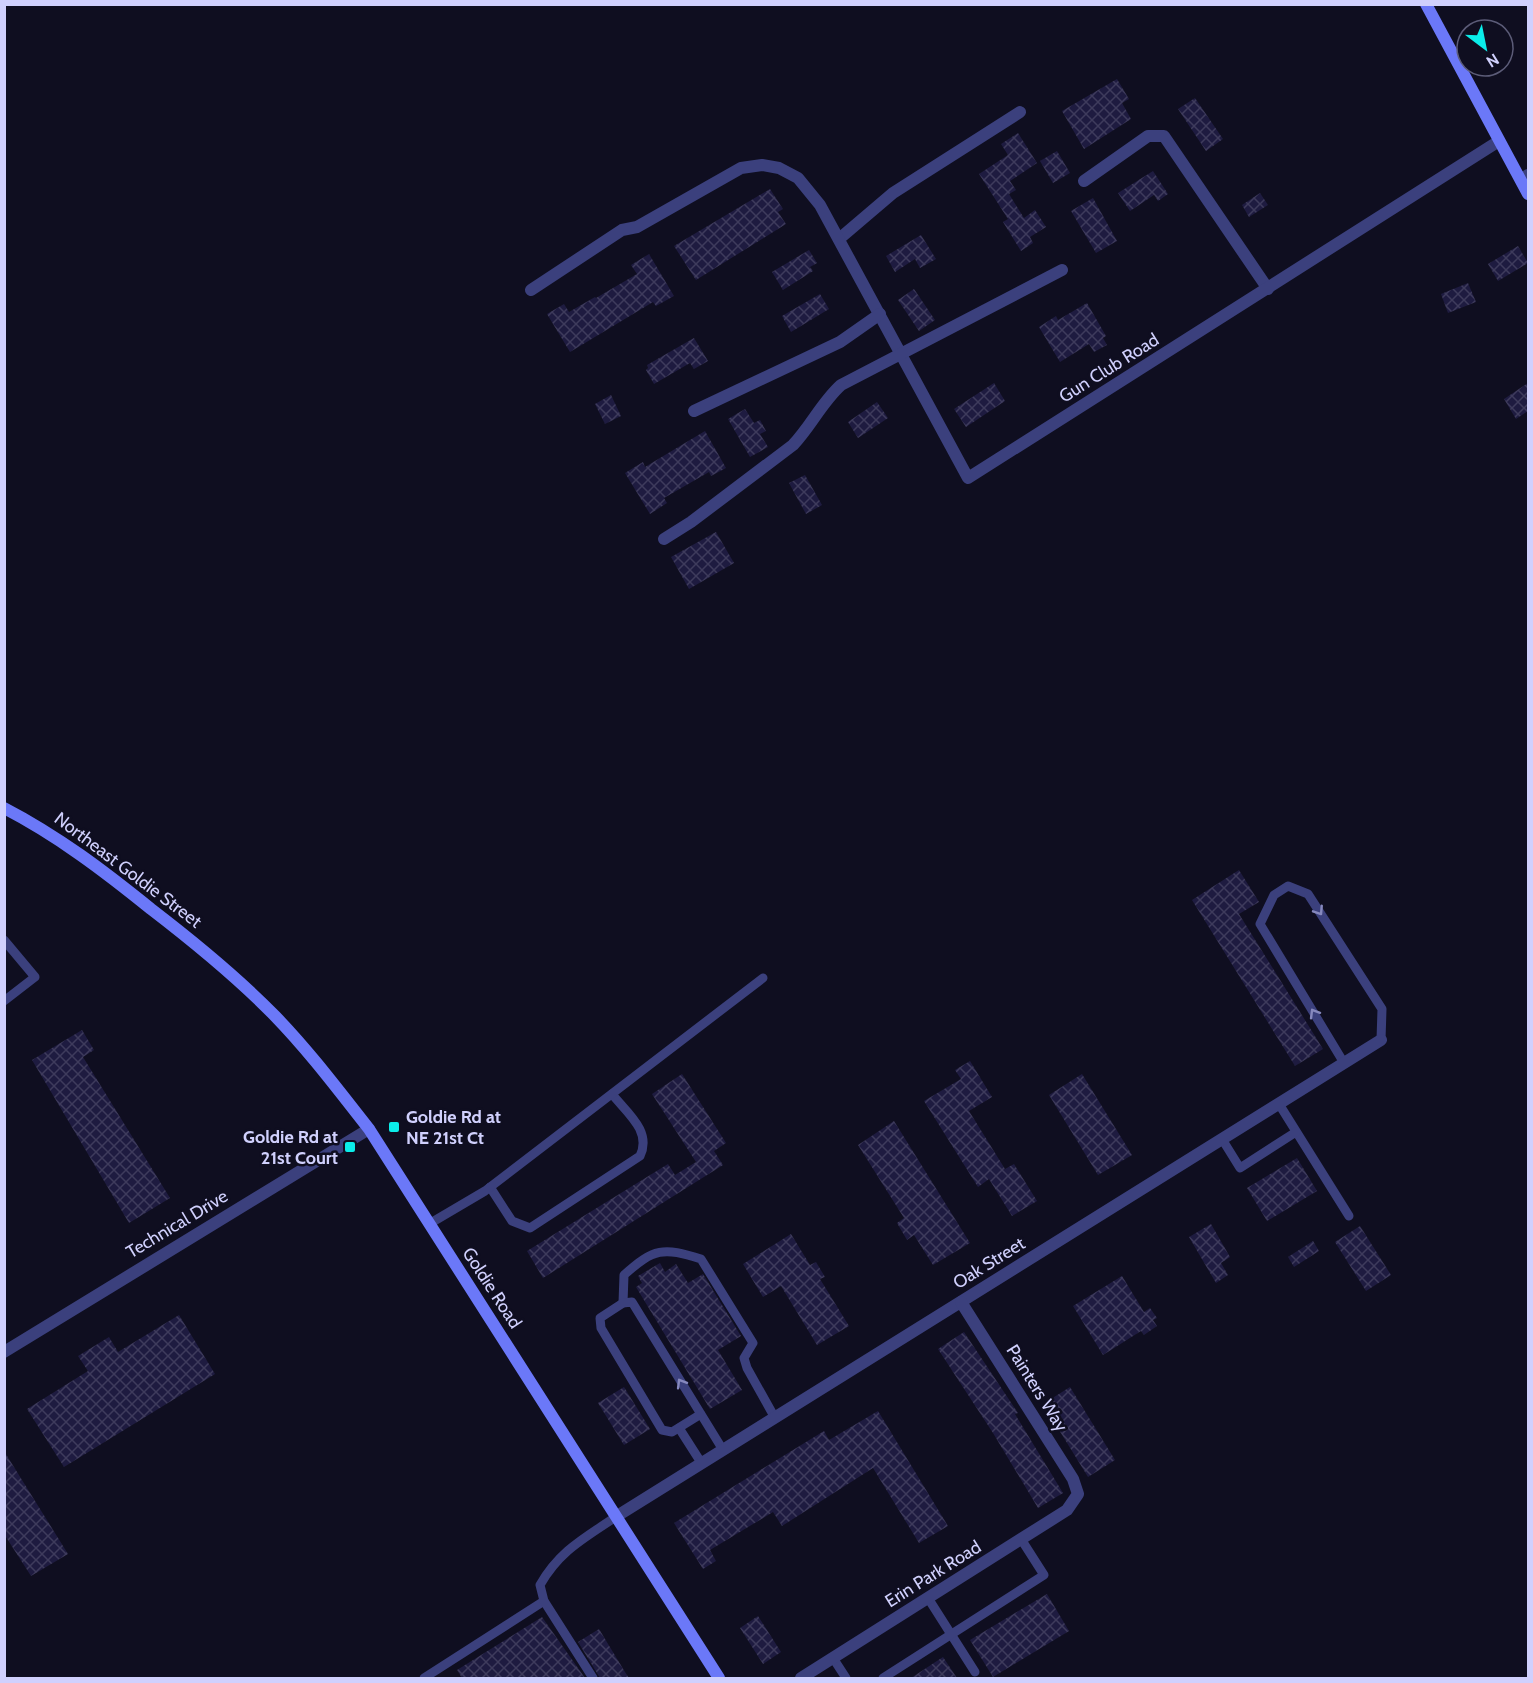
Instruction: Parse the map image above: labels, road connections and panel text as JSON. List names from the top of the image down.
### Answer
{
  "streets": {
    "street": [
      "Gun Club Road",
      "Northeast Goldie Street",
      "Technical Drive",
      "Oak Street",
      "Goldie Road",
      "Painters Way",
      "Erin Park Road"
    ]
  },
  "crossings": [
    ["Northeast Goldie Street", "Goldie Road"],
    ["Technical Drive", "Goldie Road"],
    ["Oak Street", "Goldie Road"],
    ["Oak Street", "Painters Way"],
    ["Painters Way", "Erin Park Road"]
  ],
  "places": {
    "transit": ["Goldie Rd at NE 21st Ct", "Goldie Rd at 21st Court"]
  },
  "north": "bottom right"
}
